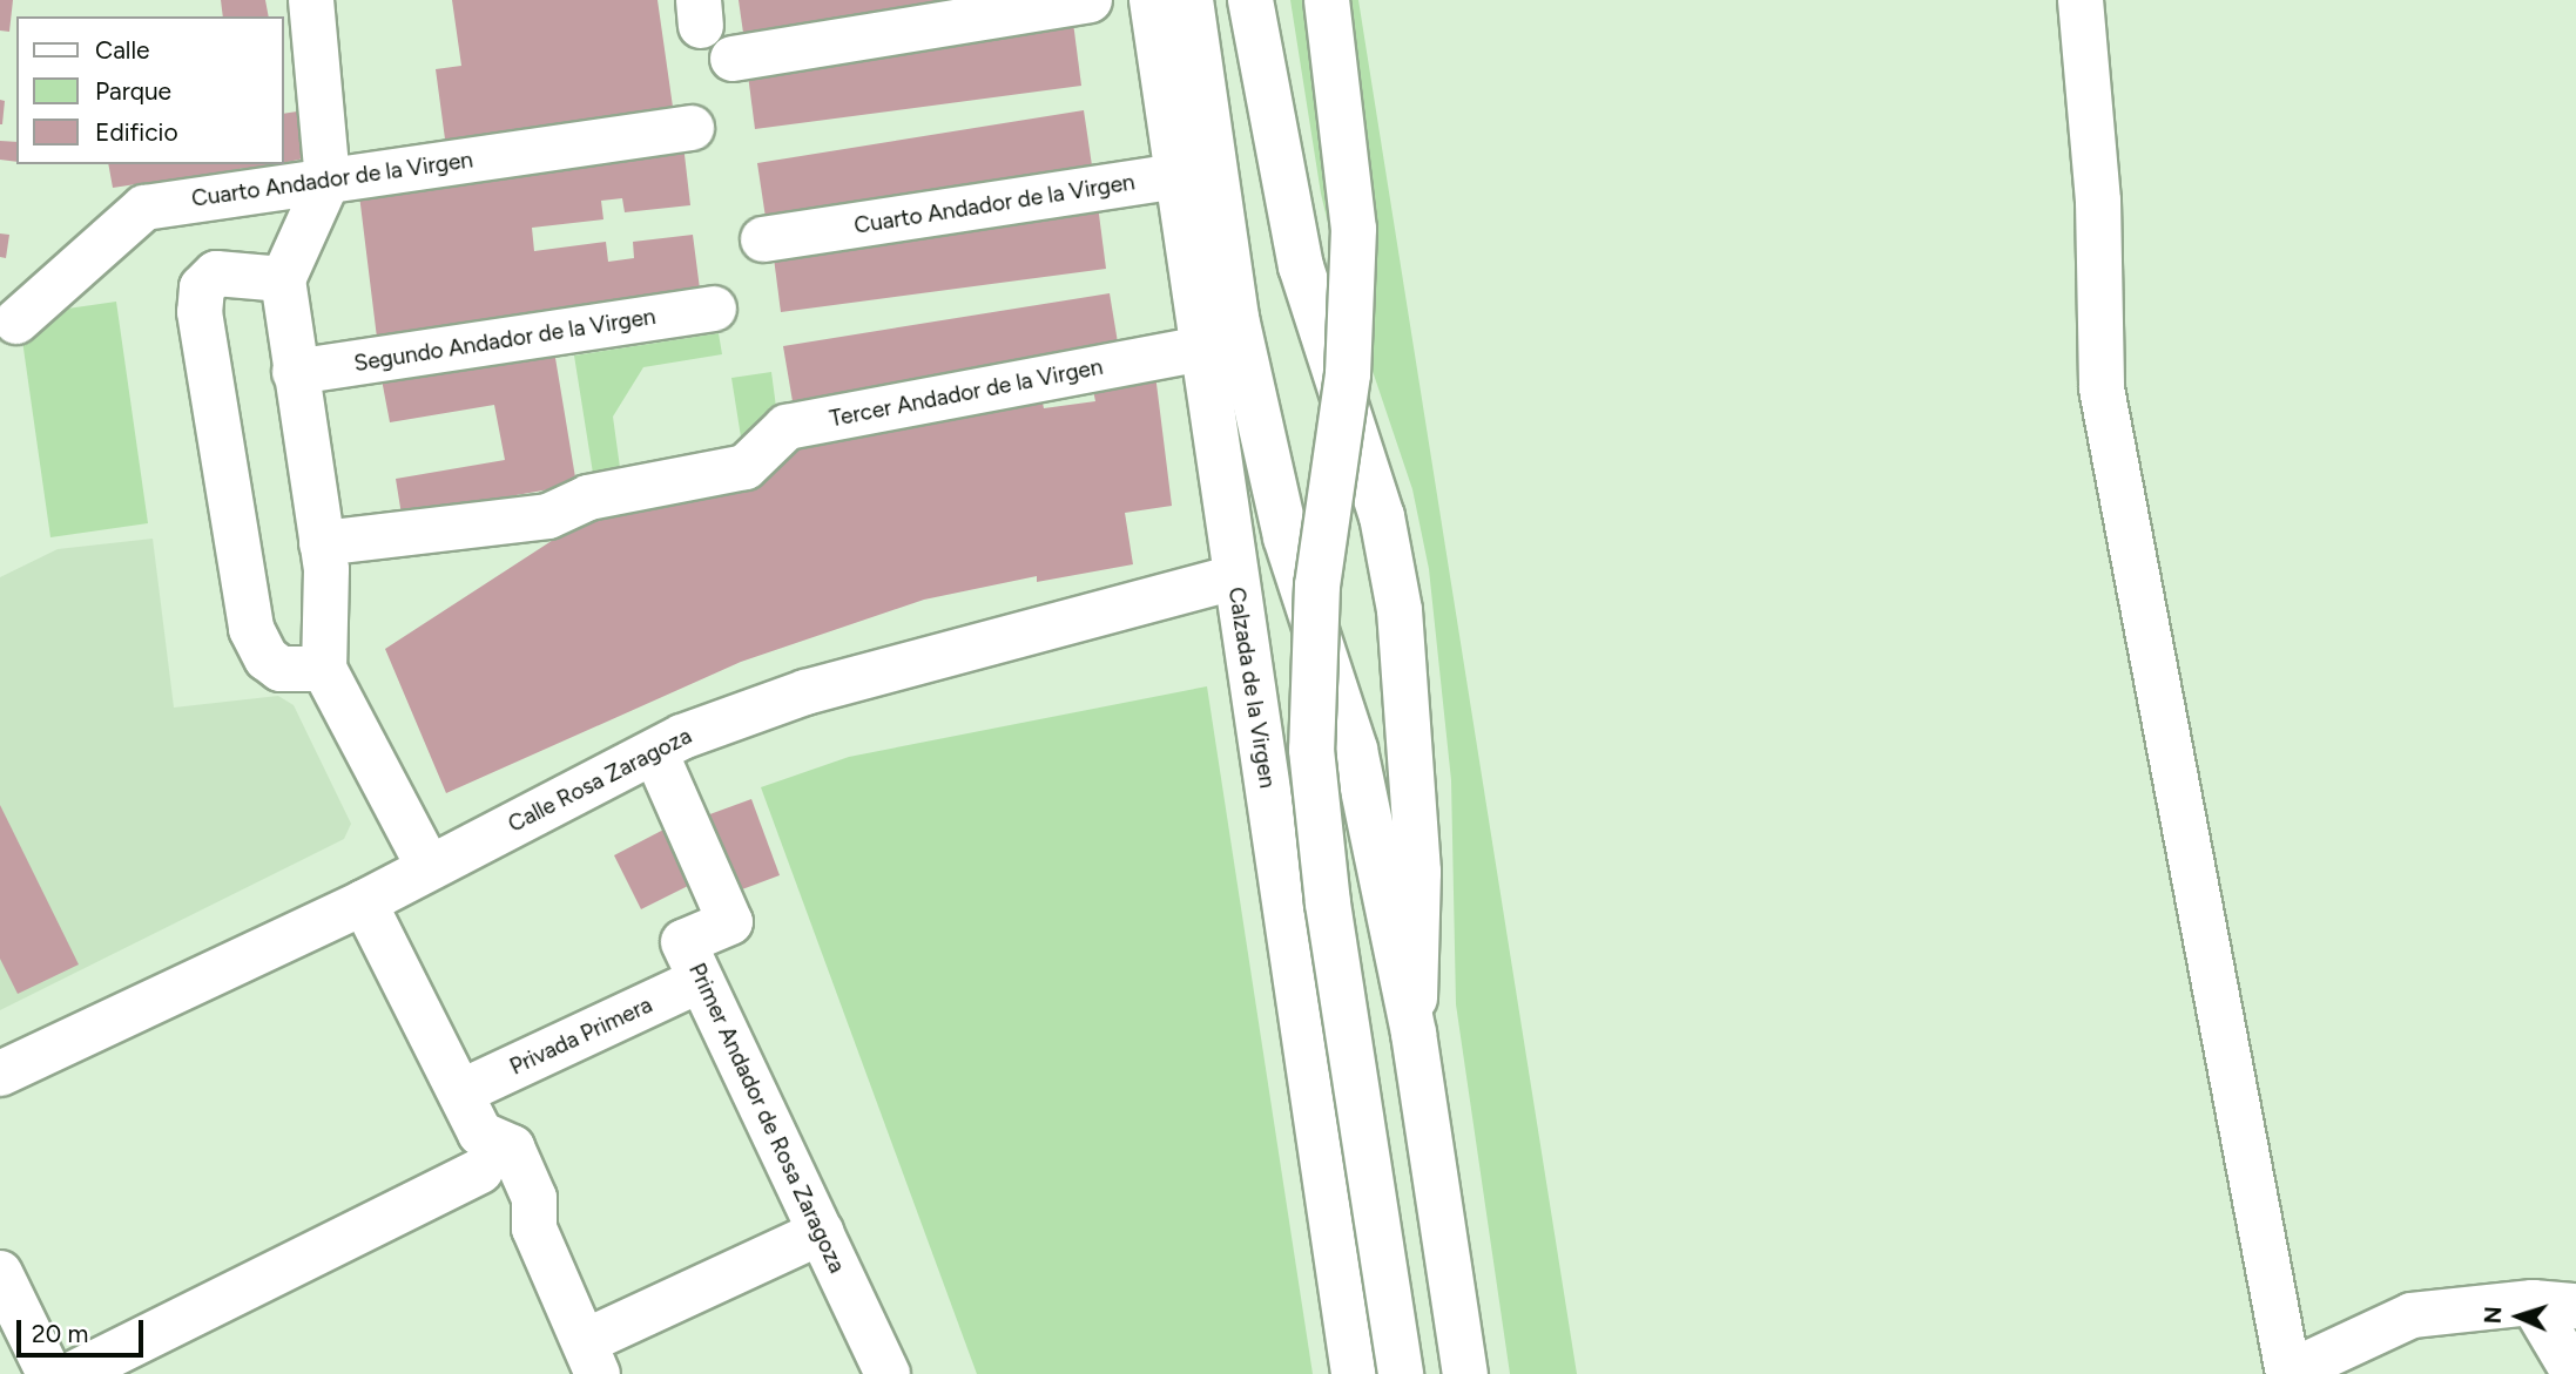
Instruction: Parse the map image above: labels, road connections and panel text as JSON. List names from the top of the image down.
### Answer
{
  "streets": {
    "street": [
      "Cuarto Andador de la Virgen",
      "Segundo Andador de la Virgen",
      "Tercer Andador de la Virgen",
      "Calzada de la Virgen",
      "Calle Rosa Zaragoza",
      "Privada Primera",
      "Primer Andador de Rosa Zaragoza"
    ]
  },
  "crossings": [
    ["Cuarto Andador de la Virgen", "Calzada de la Virgen"],
    ["Tercer Andador de la Virgen", "Calzada de la Virgen"],
    ["Calzada de la Virgen", "Calle Rosa Zaragoza"],
    ["Calle Rosa Zaragoza", "Primer Andador de Rosa Zaragoza"],
    ["Privada Primera", "Primer Andador de Rosa Zaragoza"]
  ],
  "legend": ["Calle", "Parque", "Edificio"],
  "scale_bar": "20 m",
  "north": "left"
}
